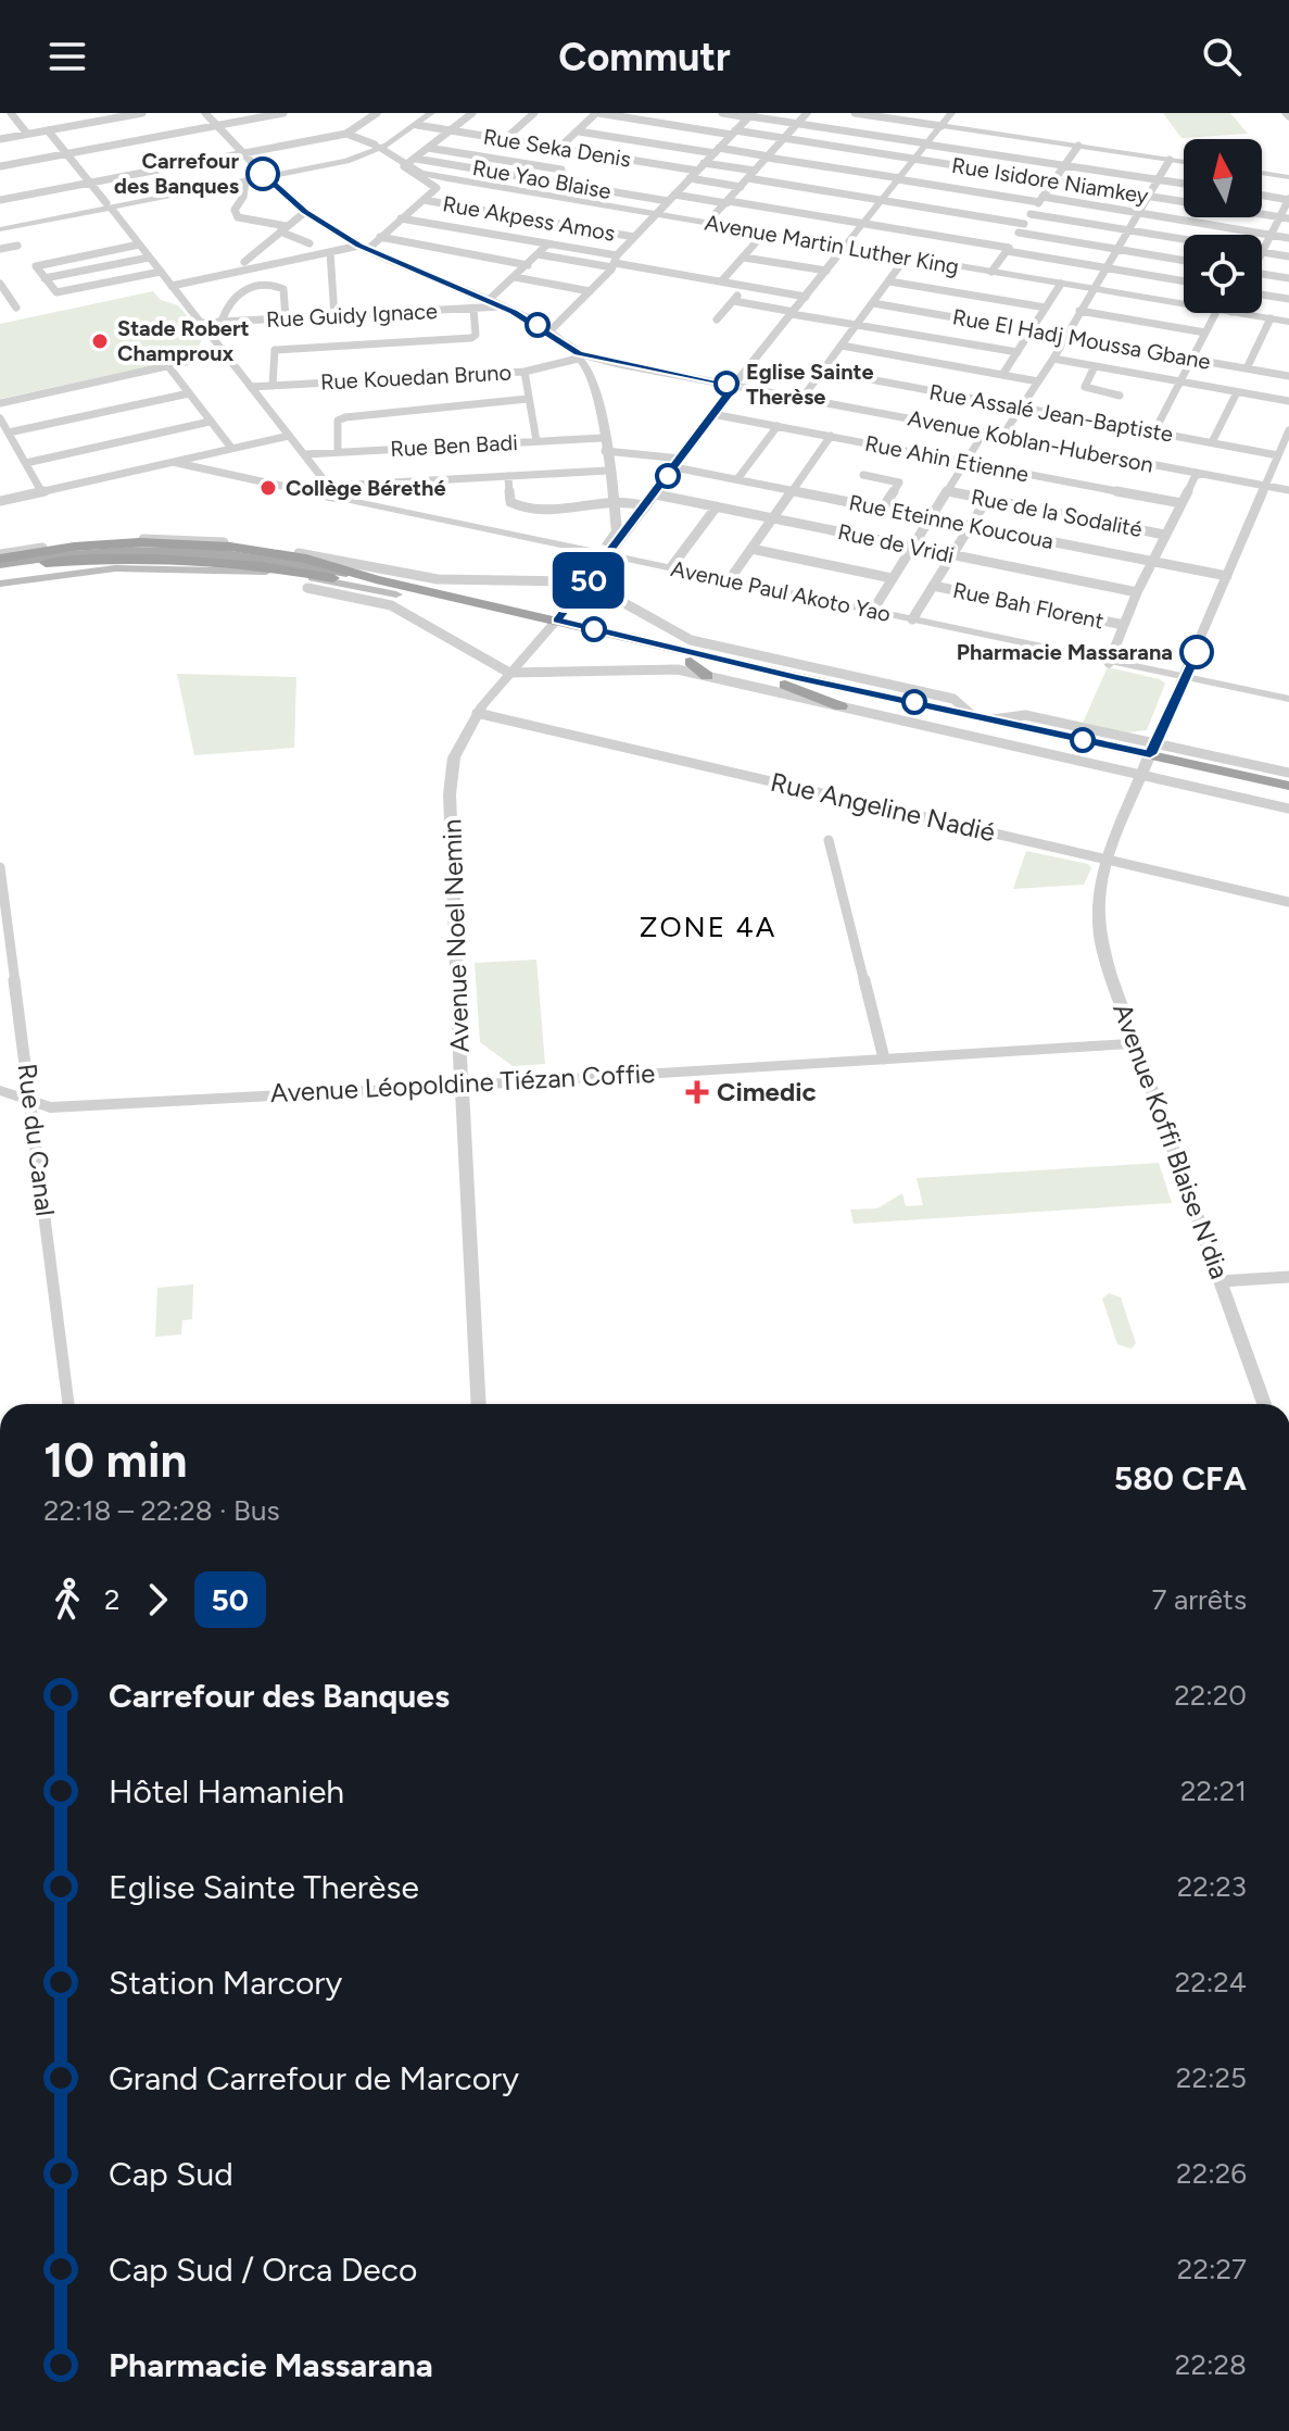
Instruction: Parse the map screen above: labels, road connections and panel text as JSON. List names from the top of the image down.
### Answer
{
  "streets": {
    "street": [
      "Rue Seka Denis",
      "Rue Yao Blaise",
      "Rue Isidore Niamkey",
      "Rue Akpess Amos",
      "Avenue Martin Luther King",
      "Rue Guidy Ignace",
      "Rue El Hadj Moussa Gbane",
      "Rue Kouedan Bruno",
      "Rue Assalé Jean-Baptiste",
      "Avenue Koblan-Huberson",
      "Rue Ben Badi",
      "Rue Ahin Etienne",
      "Rue de la Sodalité",
      "Rue Eteinne Koucoua",
      "Rue de Vridi",
      "Avenue Paul Akoto Yao",
      "Rue Bah Florent",
      "Rue Angeline Nadié",
      "Avenue Noel Nemin",
      "Avenue Léopoldine Tiézan Coffie",
      "Rue du Canal",
      "Avenue Koffi Blaise N'dia"
    ]
  },
  "crossings": [
    ["Avenue Paul Akoto Yao", "Avenue Noel Nemin"],
    ["Rue Angeline Nadié", "Avenue Noel Nemin"],
    ["Rue Angeline Nadié", "Avenue Koffi Blaise N'dia"],
    ["Avenue Noel Nemin", "Avenue Léopoldine Tiézan Coffie"],
    ["Avenue Léopoldine Tiézan Coffie", "Rue du Canal"],
    ["Avenue Léopoldine Tiézan Coffie", "Avenue Koffi Blaise N'dia"]
  ],
  "districts": ["ZONE 4A"],
  "places": {
    "other": [
      "Carrefour des Banques",
      "Stade Robert Champroux",
      "Eglise Sainte Therèse",
      "Collège Bérethé",
      "Pharmacie Massarana"
    ],
    "health": ["Cimedic"]
  },
  "lines": ["bus line 50"],
  "north": "top",
  "page": {
    "header": "Commutr",
    "on_map": "50",
    "heading": ["10 min", "22:18 – 22:28 · Bus", "580 CFA"],
    "legs": ["2", "50", "7 arrêts"],
    "list": [
      {
        "name": "Carrefour des Banques",
        "value": "22:20"
      },
      {
        "name": "Hôtel Hamanieh",
        "value": "22:21"
      },
      {
        "name": "Eglise Sainte Therèse",
        "value": "22:23"
      },
      {
        "name": "Station Marcory",
        "value": "22:24"
      },
      {
        "name": "Grand Carrefour de Marcory",
        "value": "22:25"
      },
      {
        "name": "Cap Sud",
        "value": "22:26"
      },
      {
        "name": "Cap Sud / Orca Deco",
        "value": "22:27"
      },
      {
        "name": "Pharmacie Massarana",
        "value": "22:28"
      }
    ]
  }
}
